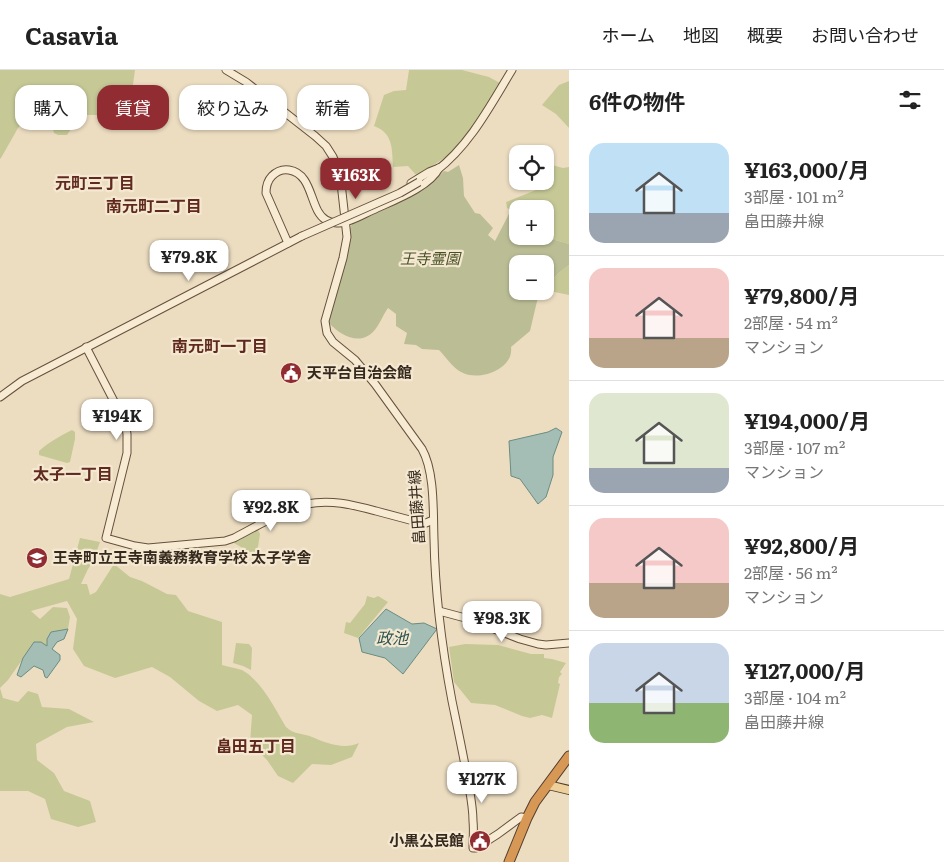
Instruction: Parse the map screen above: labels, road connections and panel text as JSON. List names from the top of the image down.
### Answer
{
  "streets": {
    "street": ["畠田藤井線"]
  },
  "districts": [
    "元町三丁目",
    "南元町二丁目",
    "南元町一丁目",
    "太子一丁目",
    "畠田五丁目"
  ],
  "water": ["政池"],
  "parks": ["王寺霊園"],
  "places": {
    "public building": ["天平台自治会館", "小黒公民館"],
    "school or university": ["王寺町立王寺南義務教育学校 太子学舎"]
  },
  "page": {
    "header": "Casavia",
    "nav": [
      "ホーム",
      "地図",
      "概要",
      "お問い合わせ"
    ],
    "heading": "6件の物件",
    "chip": [
      "購入",
      "賃貸",
      "絞り込み",
      "新着"
    ],
    "list": [
      {
        "name": "¥163,000/月",
        "note": "3部屋 · 101 m² · 畠田藤井線"
      },
      {
        "name": "¥79,800/月",
        "note": "2部屋 · 54 m² · マンション"
      },
      {
        "name": "¥194,000/月",
        "note": "3部屋 · 107 m² · マンション"
      },
      {
        "name": "¥92,800/月",
        "note": "2部屋 · 56 m² · マンション"
      },
      {
        "name": "¥127,000/月",
        "note": "3部屋 · 104 m² · 畠田藤井線"
      }
    ],
    "map_buttons": ["+", "−"],
    "price": [
      "¥163K",
      "¥79.8K",
      "¥194K",
      "¥92.8K",
      "¥98.3K",
      "¥127K"
    ]
  }
}
